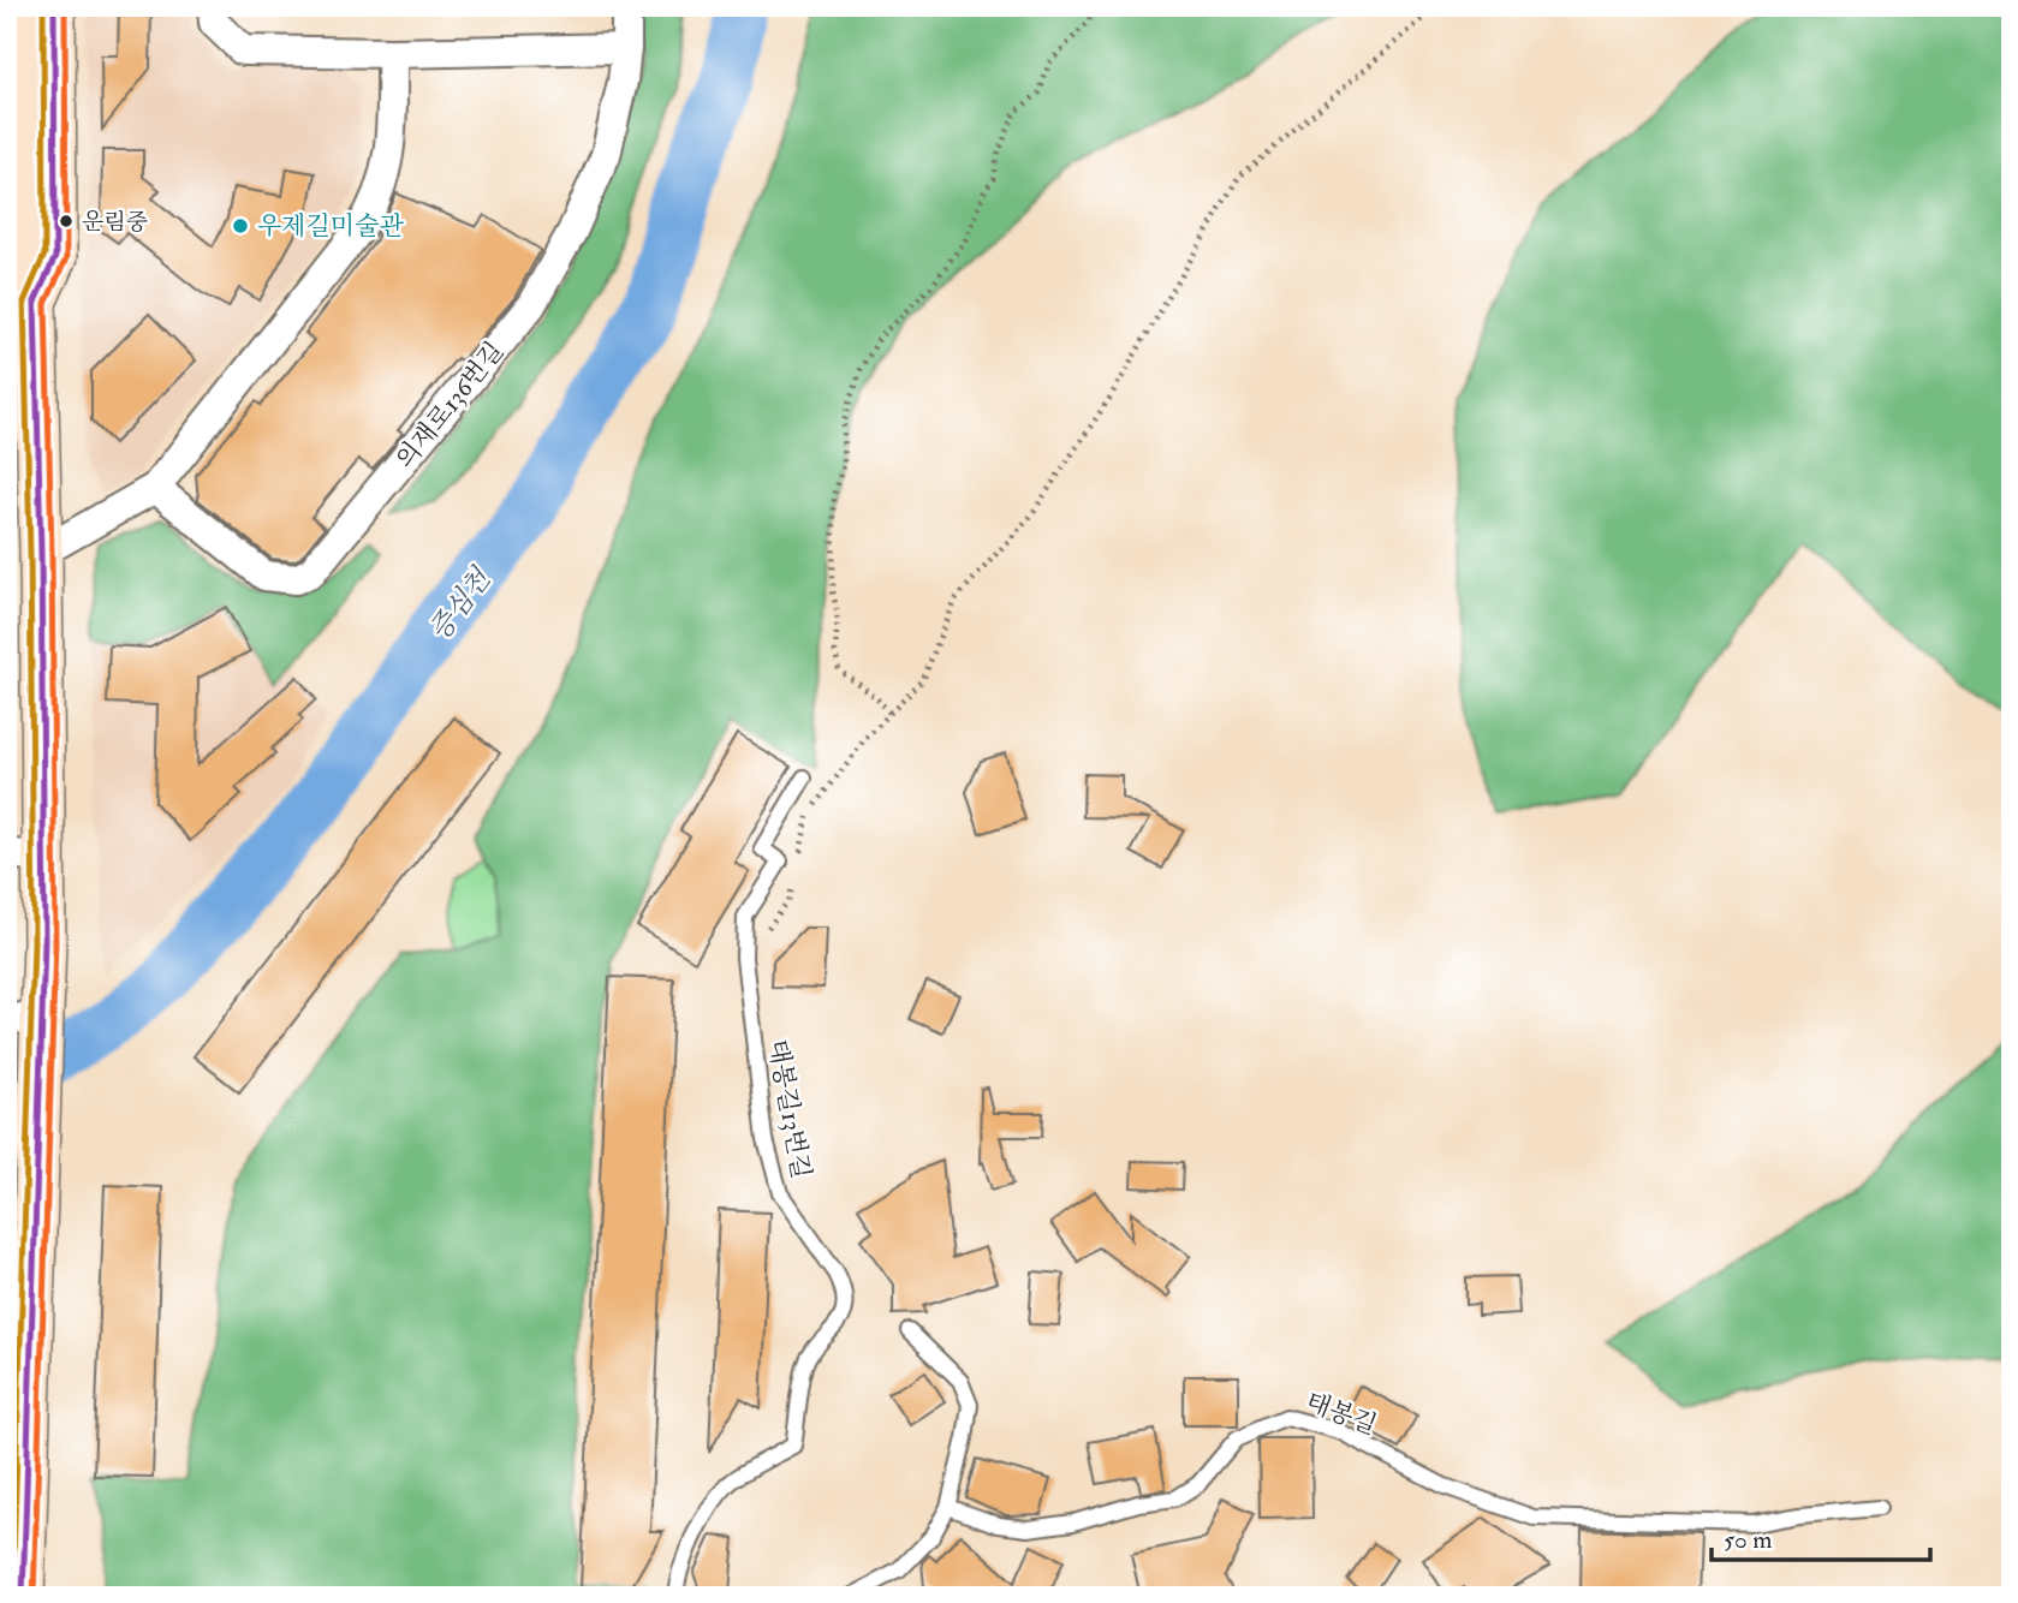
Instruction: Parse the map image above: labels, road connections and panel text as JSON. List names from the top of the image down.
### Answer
{
  "streets": {
    "street": ["의재로136번길"],
    "lane": ["태봉길13번길", "태봉길"]
  },
  "water": ["증심천"],
  "places": ["운림중", "우제길미술관"],
  "scale_bar": "50 m"
}
